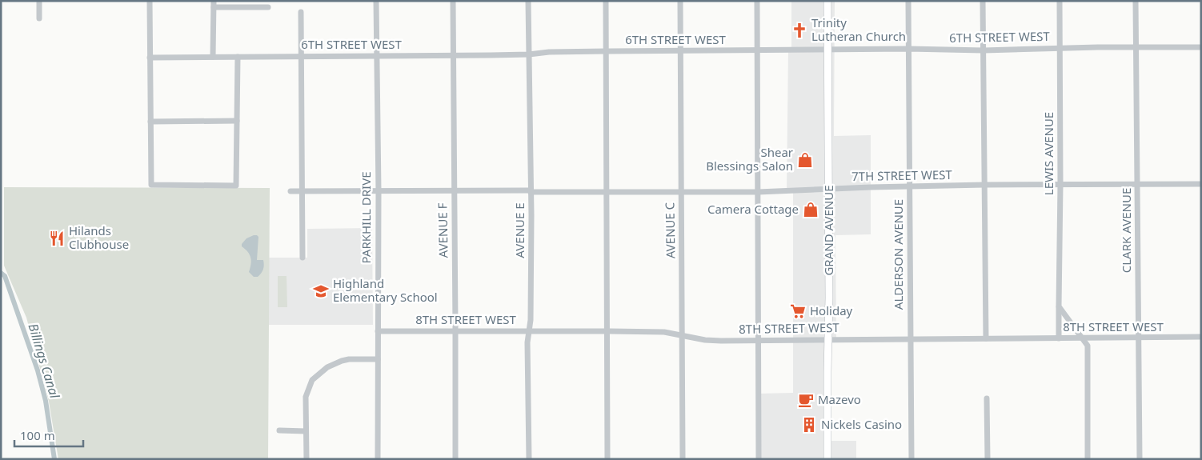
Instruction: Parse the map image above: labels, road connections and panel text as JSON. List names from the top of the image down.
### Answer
{
  "streets": {
    "main road": ["GRAND AVENUE"],
    "street": [
      "6TH STREET WEST",
      "LEWIS AVENUE",
      "7TH STREET WEST",
      "PARKHILL DRIVE",
      "AVENUE F",
      "AVENUE E",
      "AVENUE C",
      "CLARK AVENUE",
      "ALDERSON AVENUE",
      "8TH STREET WEST"
    ]
  },
  "crossings": [
    ["6TH STREET WEST", "LEWIS AVENUE"],
    ["6TH STREET WEST", "PARKHILL DRIVE"],
    ["6TH STREET WEST", "AVENUE F"],
    ["6TH STREET WEST", "AVENUE E"],
    ["6TH STREET WEST", "AVENUE C"],
    ["6TH STREET WEST", "GRAND AVENUE"],
    ["6TH STREET WEST", "CLARK AVENUE"],
    ["6TH STREET WEST", "ALDERSON AVENUE"],
    ["LEWIS AVENUE", "7TH STREET WEST"],
    ["LEWIS AVENUE", "8TH STREET WEST"],
    ["7TH STREET WEST", "PARKHILL DRIVE"],
    ["7TH STREET WEST", "AVENUE F"],
    ["7TH STREET WEST", "AVENUE E"],
    ["7TH STREET WEST", "AVENUE C"],
    ["7TH STREET WEST", "GRAND AVENUE"],
    ["7TH STREET WEST", "CLARK AVENUE"],
    ["7TH STREET WEST", "ALDERSON AVENUE"],
    ["PARKHILL DRIVE", "8TH STREET WEST"],
    ["AVENUE F", "8TH STREET WEST"],
    ["AVENUE E", "8TH STREET WEST"],
    ["AVENUE C", "8TH STREET WEST"],
    ["GRAND AVENUE", "8TH STREET WEST"],
    ["CLARK AVENUE", "8TH STREET WEST"],
    ["ALDERSON AVENUE", "8TH STREET WEST"]
  ],
  "water": ["Billings Canal"],
  "places": {
    "church": ["Trinity Lutheran Church"],
    "shop": ["Shear Blessings Salon", "Camera Cottage"],
    "restaurant": ["Hilands Clubhouse"],
    "school or university": ["Highland Elementary School"],
    "supermarket": ["Holiday"],
    "cafe": ["Mazevo"],
    "building": ["Nickels Casino"]
  },
  "scale_bar": "100 m"
}
